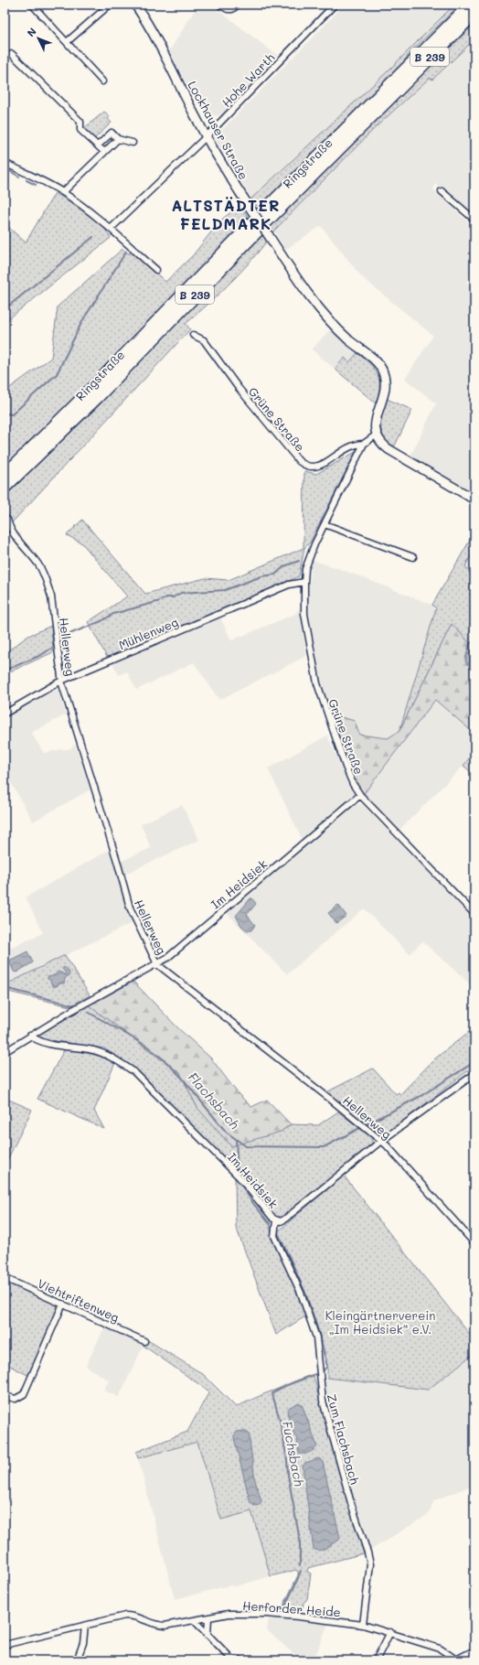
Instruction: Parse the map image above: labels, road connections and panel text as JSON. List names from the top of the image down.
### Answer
{
  "streets": {
    "highway": ["B 239", "Ringstraße"],
    "street": [
      "Hohe Warth",
      "Lockhauser Straße",
      "Grüne Straße",
      "Mühlenweg",
      "Hellerweg",
      "Im Heidsiek",
      "Viehtriftenweg",
      "Zum Flachsbach",
      "Herforder Heide"
    ]
  },
  "crossings": [
    ["Hohe Warth", "Lockhauser Straße"],
    ["Lockhauser Straße", "Grüne Straße"],
    ["Grüne Straße", "Mühlenweg"],
    ["Grüne Straße", "Im Heidsiek"],
    ["Mühlenweg", "Hellerweg"],
    ["Hellerweg", "Im Heidsiek"],
    ["Im Heidsiek", "Zum Flachsbach"],
    ["Zum Flachsbach", "Herforder Heide"]
  ],
  "districts": ["ALTSTÄDTER FELDMARK"],
  "water": ["Flachsbach", "Fuchsbach"],
  "parks": ["Kleingärtnerverein „Im Heidsiek“ e.V."],
  "north": "top left"
}
